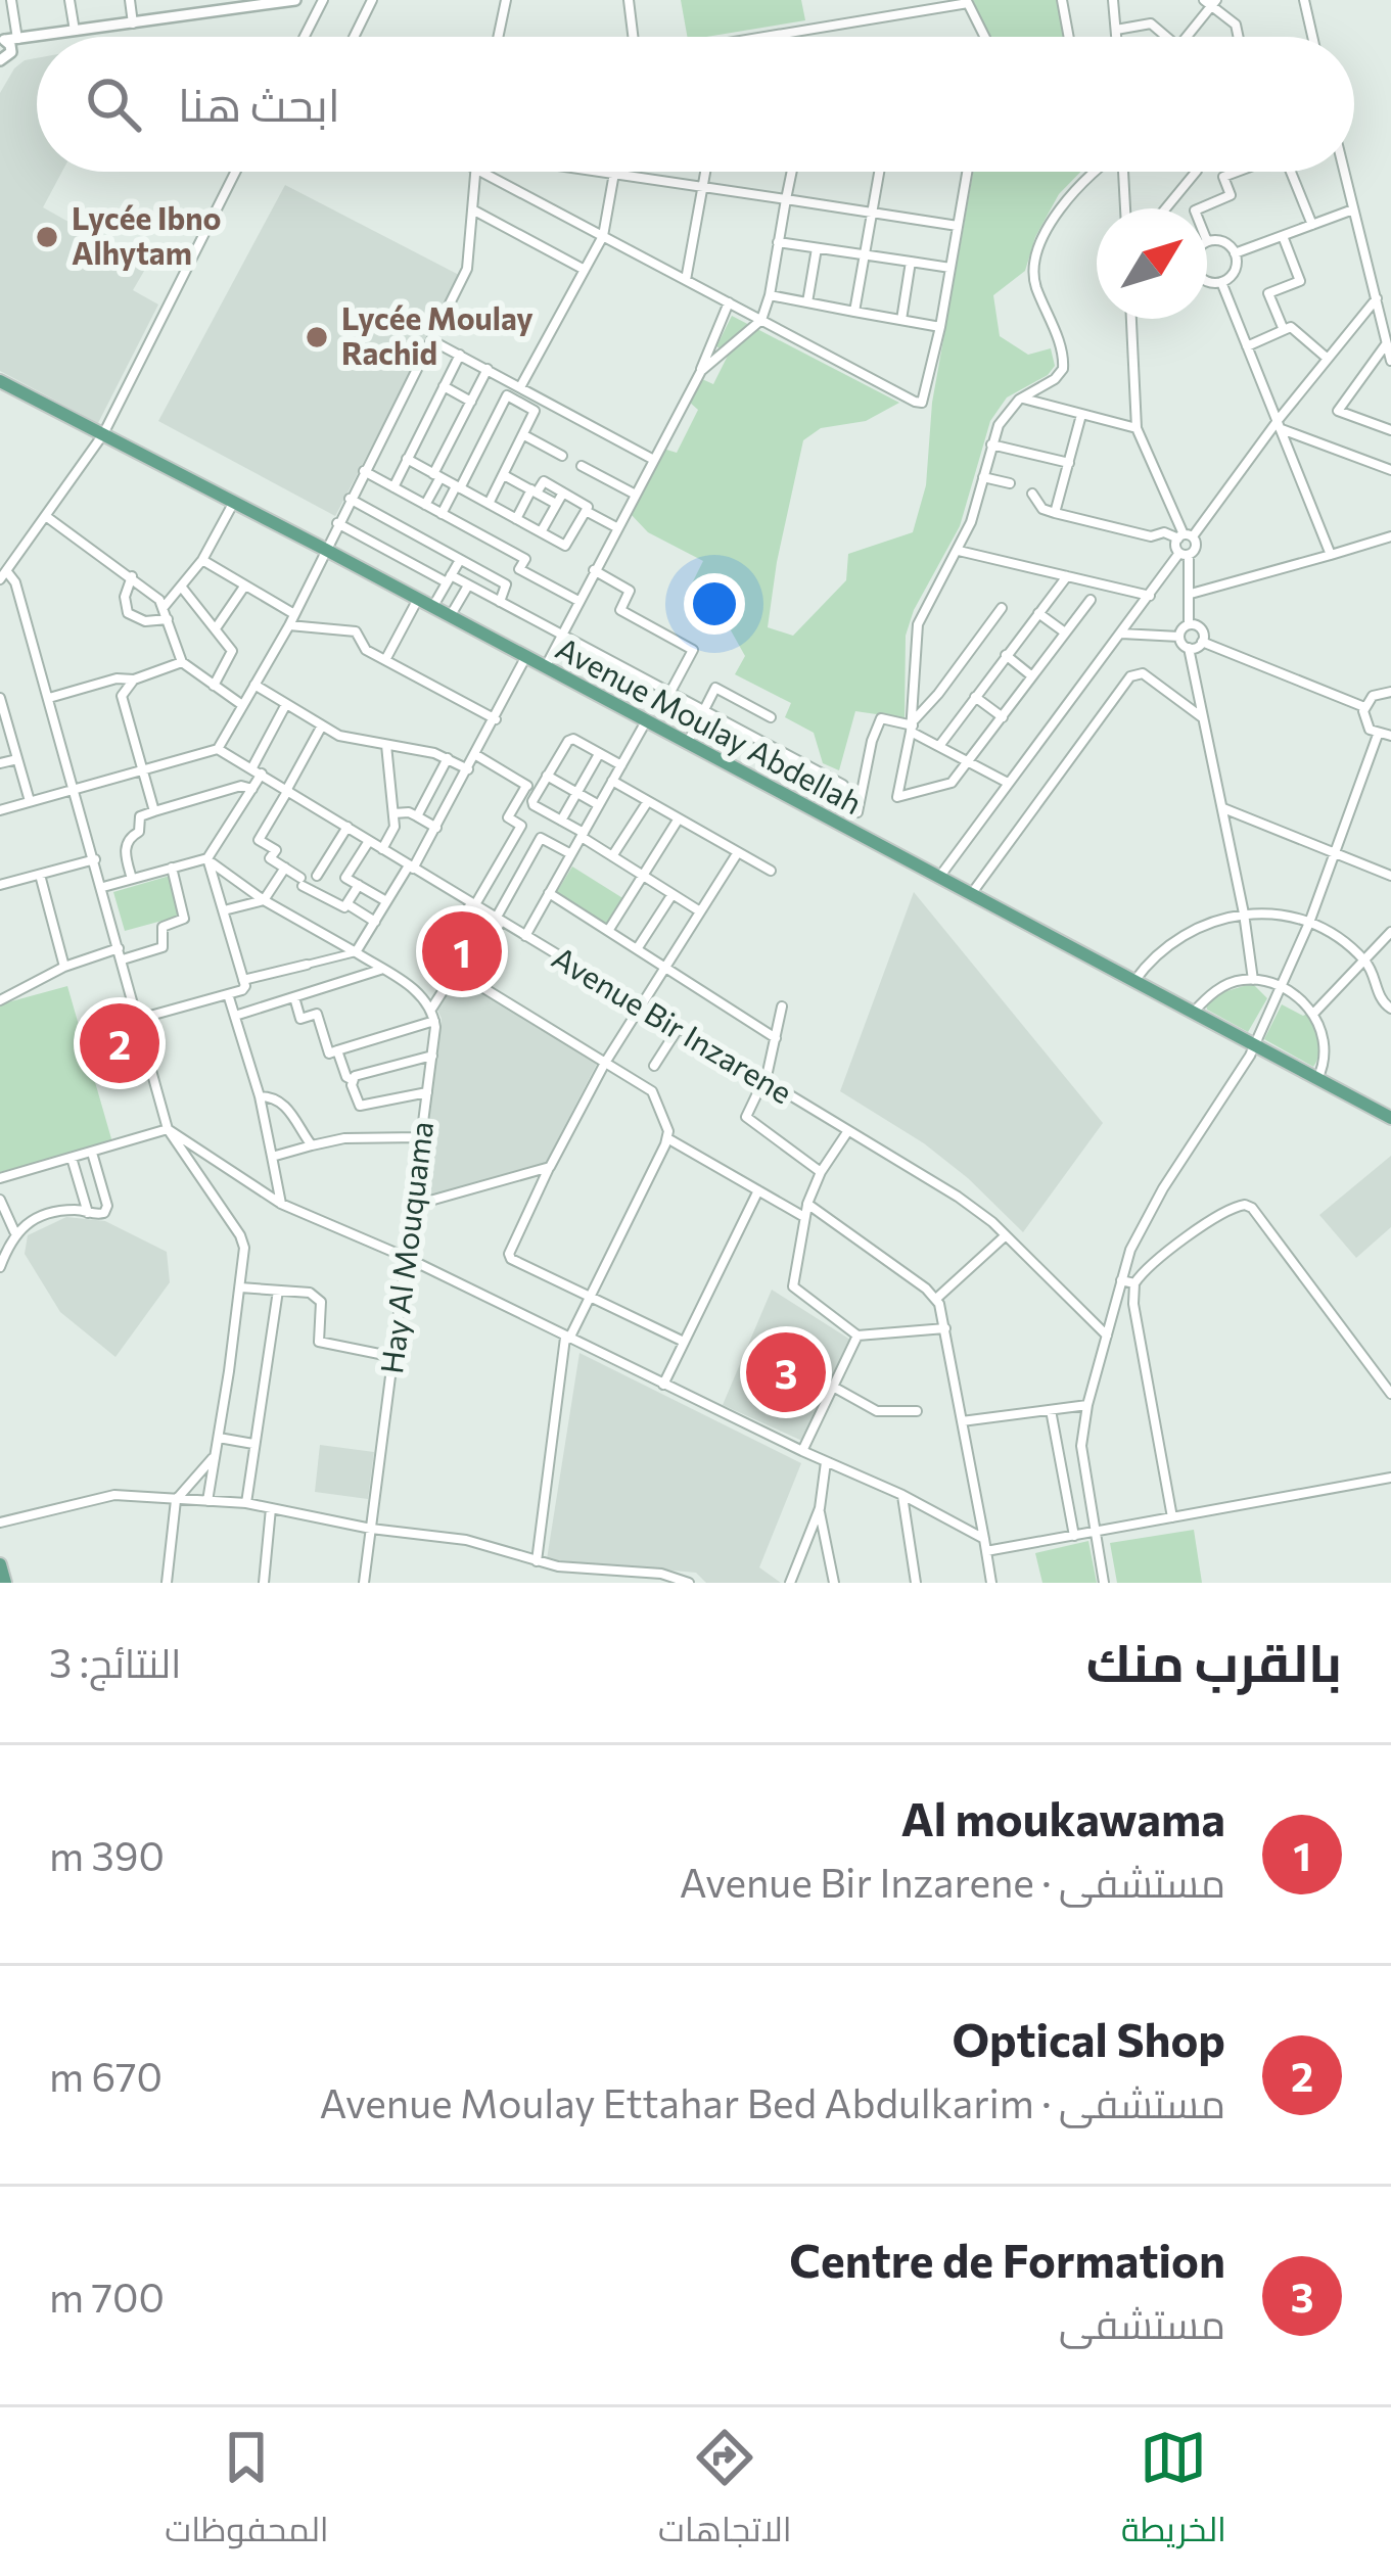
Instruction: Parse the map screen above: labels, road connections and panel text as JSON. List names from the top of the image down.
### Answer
{
  "streets": {
    "main road": ["Avenue Moulay Abdellah"],
    "street": ["Avenue Bir Inzarene", "Hay Al Mouquama"]
  },
  "places": ["Lycée Ibno Alhytam", "Lycée Moulay Rachid"],
  "north": "top right",
  "page": {
    "search": "ابحث هنا",
    "pins": ["1", "2", "3"],
    "heading": ["بالقرب منك", "النتائج: 3"],
    "list": [
      {
        "mark": "1",
        "name": "Al moukawama",
        "note": "مستشفى · Avenue Bir Inzarene",
        "value": "390 m"
      },
      {
        "mark": "2",
        "name": "Optical Shop",
        "note": "مستشفى · Avenue Moulay Ettahar Bed Abdulkarim",
        "value": "670 m"
      },
      {
        "mark": "3",
        "name": "Centre de Formation",
        "note": "مستشفى",
        "value": "700 m"
      }
    ],
    "nav": ["الخريطة", "الاتجاهات", "المحفوظات"]
  }
}
